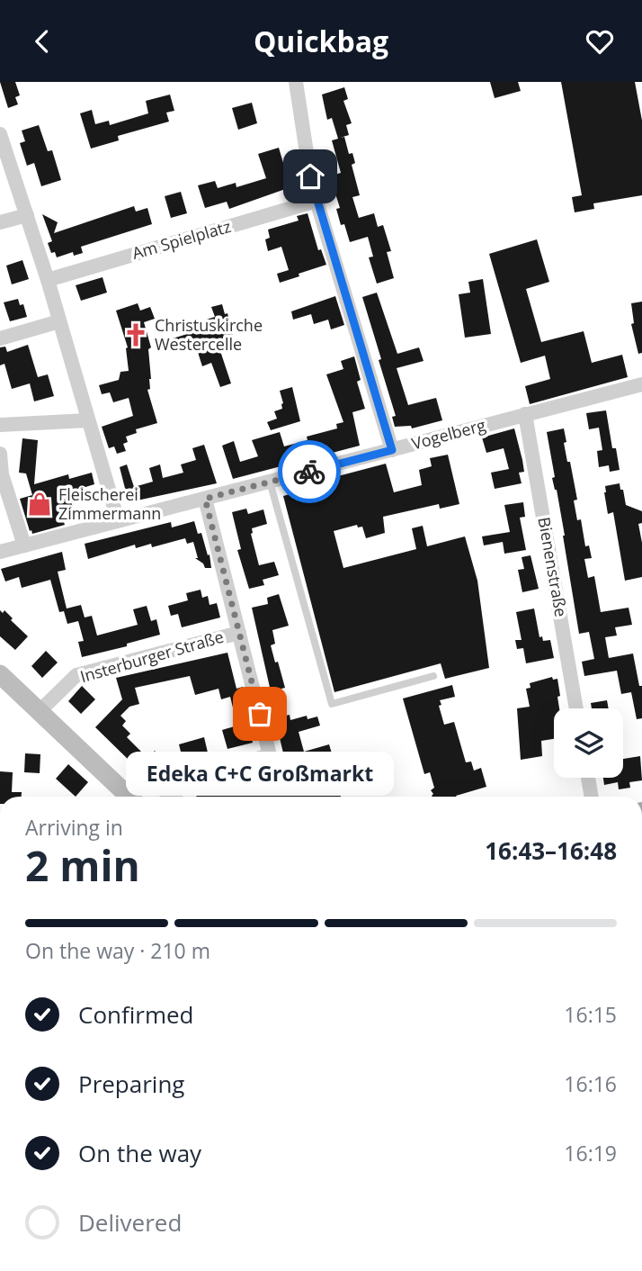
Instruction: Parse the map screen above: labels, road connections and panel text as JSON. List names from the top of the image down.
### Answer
{
  "streets": {
    "street": [
      "Am Spielplatz",
      "Vogelberg",
      "Bienenstraße",
      "Insterburger Straße"
    ]
  },
  "crossings": [
    ["Vogelberg", "Bienenstraße"]
  ],
  "places": {
    "church": ["Christuskirche Westercelle"],
    "shop": ["Fleischerei Zimmermann"],
    "other": ["Edeka C+C Großmarkt"]
  },
  "page": {
    "header": "Quickbag",
    "bubble": "Edeka C+C Großmarkt",
    "heading": ["2 min", "Arriving in", "16:43–16:48"],
    "bar": "On the way · 210 m",
    "list": [
      ["Confirmed", "16:15"],
      ["Preparing", "16:16"],
      ["On the way", "16:19"],
      "Delivered"
    ]
  }
}
